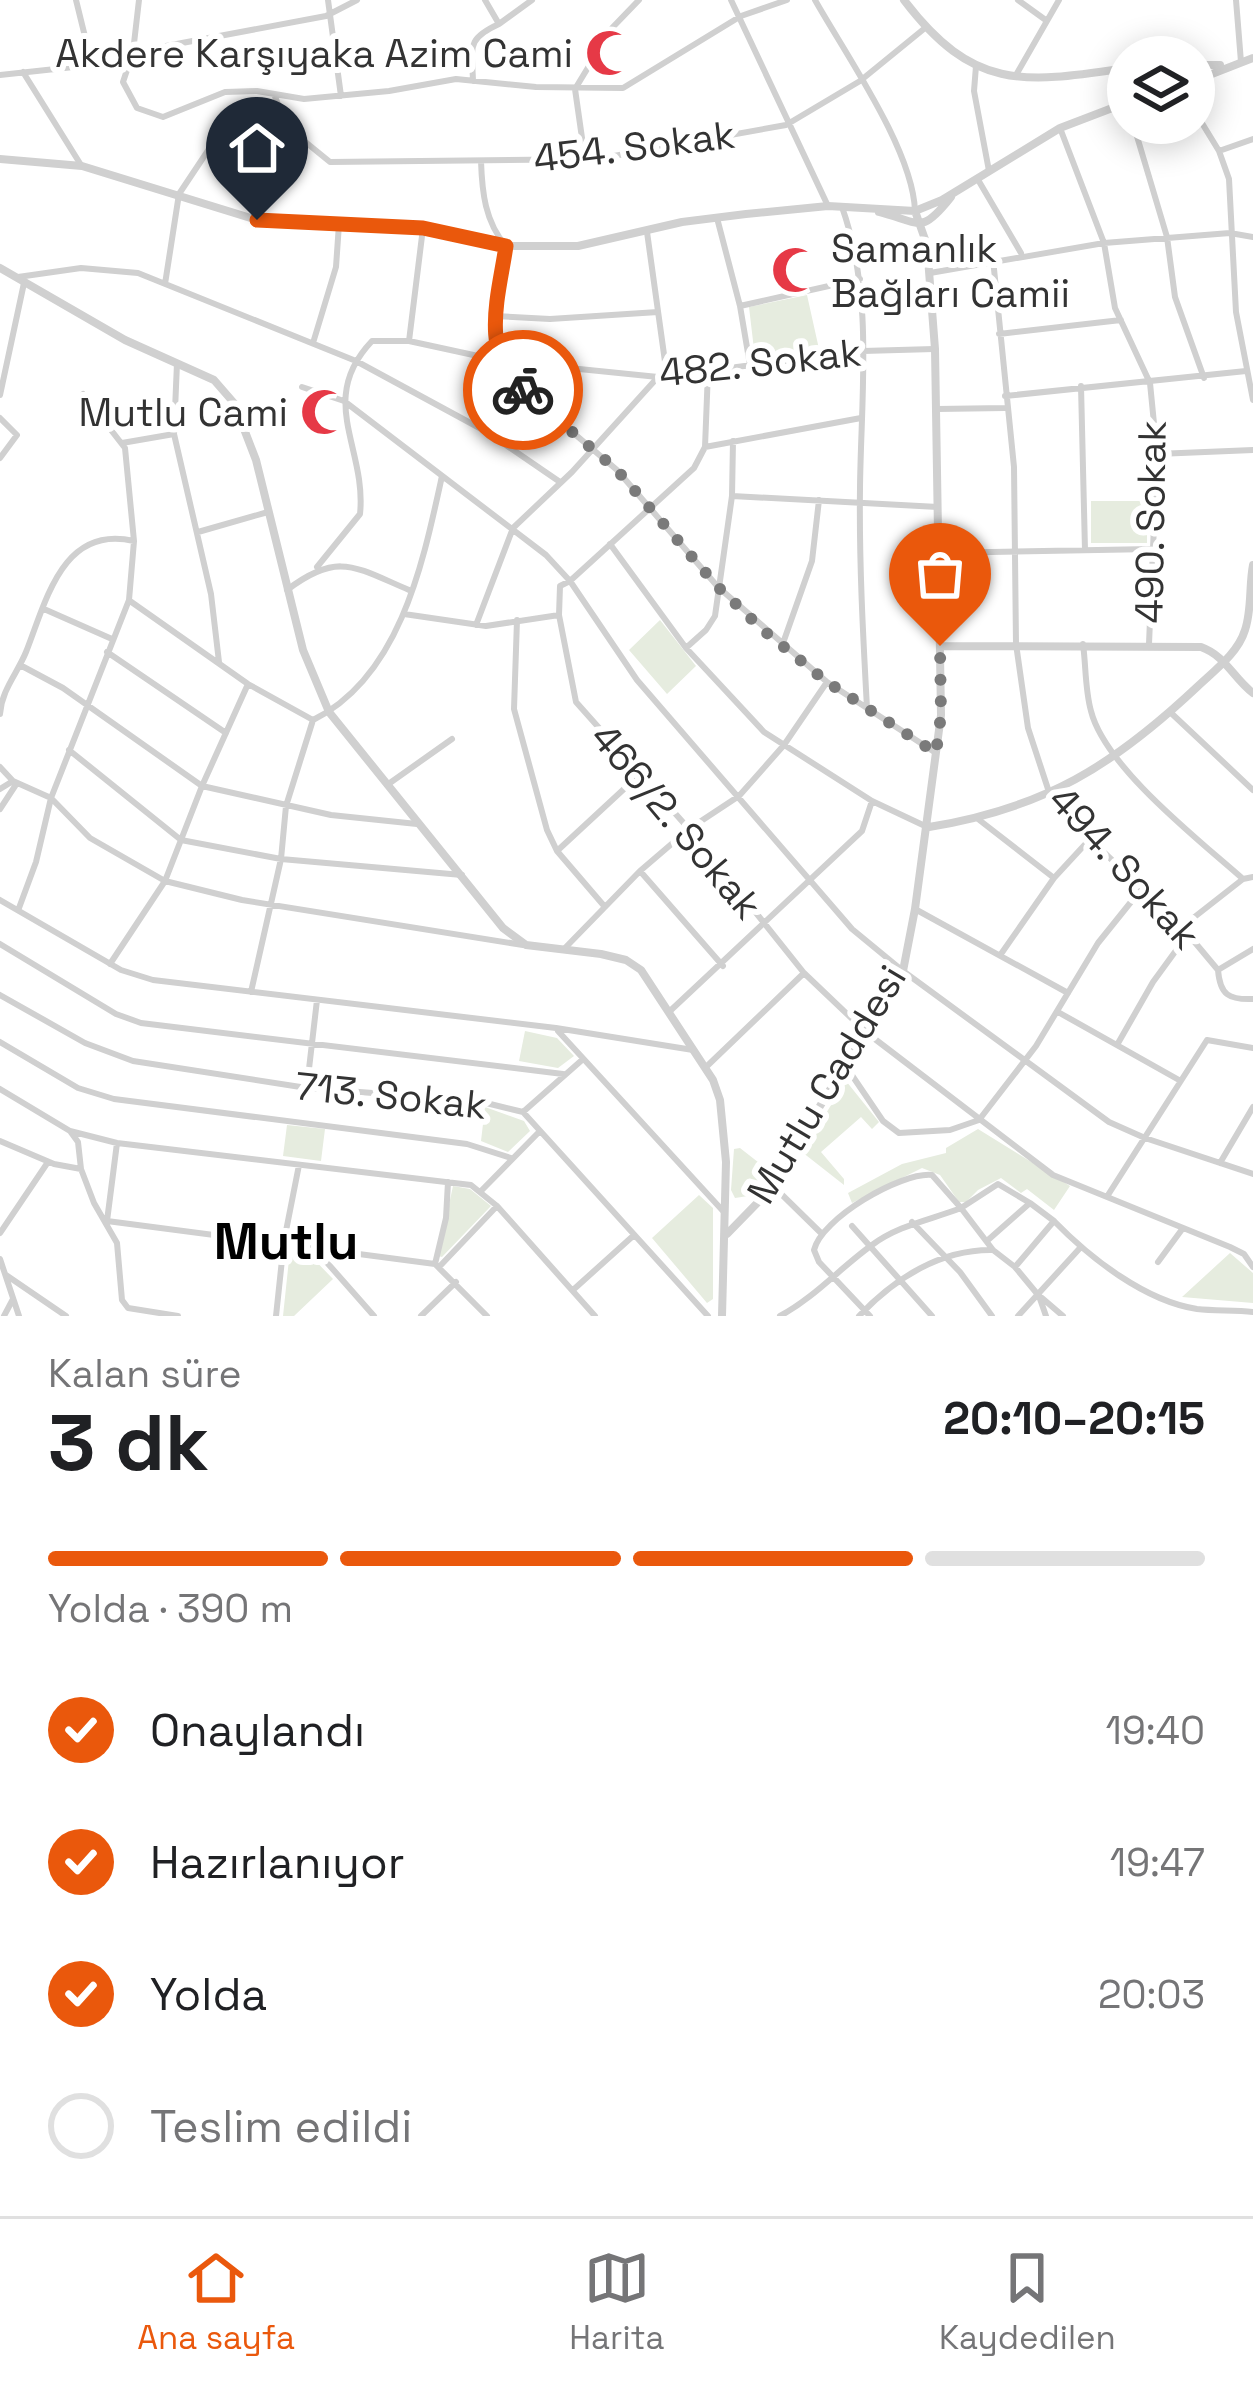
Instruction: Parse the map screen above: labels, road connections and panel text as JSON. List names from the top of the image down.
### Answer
{
  "streets": {
    "street": [
      "454. Sokak",
      "482. Sokak",
      "490. Sokak",
      "466/2. Sokak",
      "494. Sokak",
      "Mutlu Caddesi",
      "713. Sokak"
    ]
  },
  "crossings": [
    ["482. Sokak", "Mutlu Caddesi"],
    ["466/2. Sokak", "Mutlu Caddesi"]
  ],
  "districts": ["Mutlu"],
  "places": {
    "mosque": ["Akdere Karşıyaka Azim Cami", "Samanlık Bağları Camii", "Mutlu Cami"]
  },
  "page": {
    "heading": ["3 dk", "Kalan süre", "20:10–20:15"],
    "bar": "Yolda · 390 m",
    "list": [
      ["Onaylandı", "19:40"],
      ["Hazırlanıyor", "19:47"],
      ["Yolda", "20:03"],
      "Teslim edildi"
    ],
    "tabs": ["Ana sayfa", "Harita", "Kaydedilen"]
  }
}
